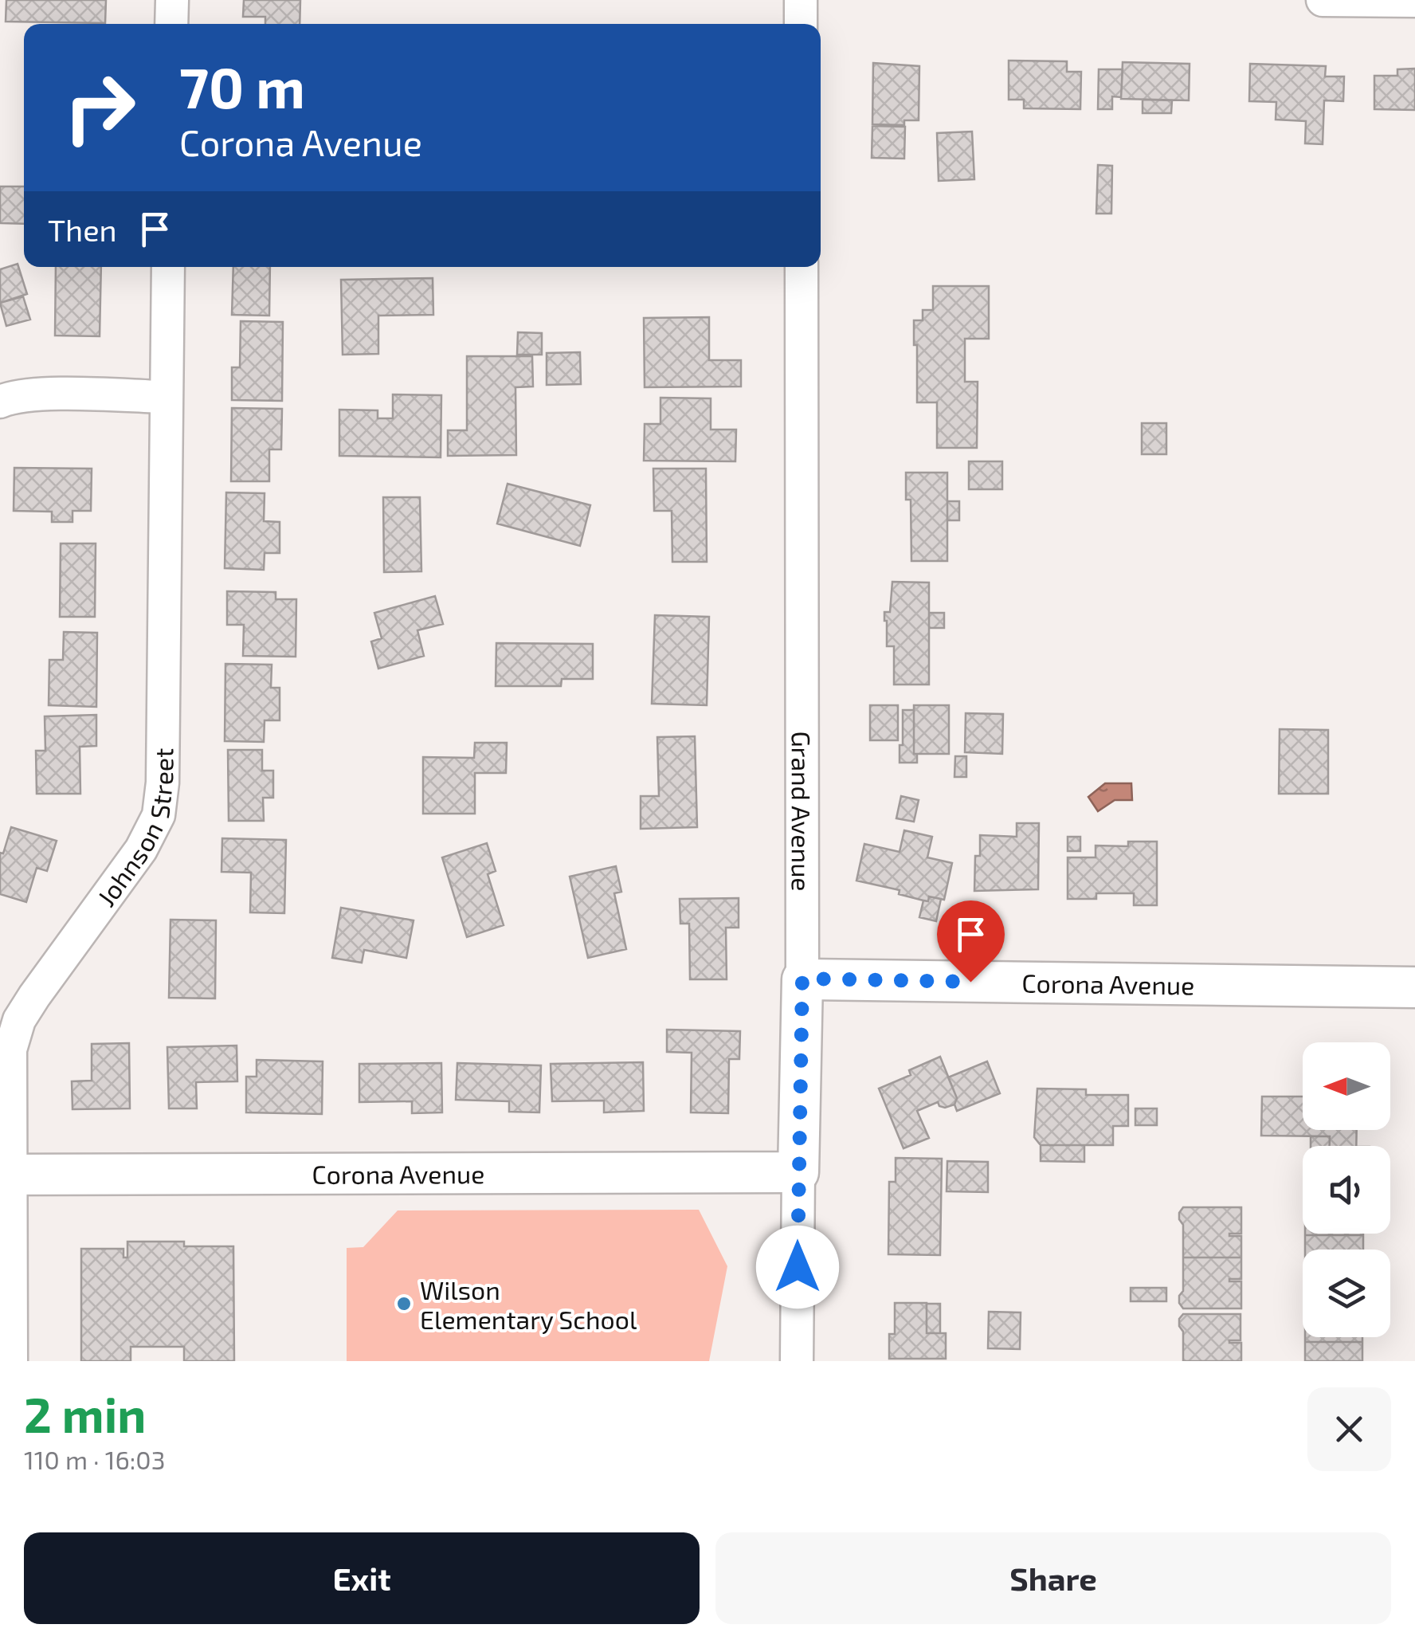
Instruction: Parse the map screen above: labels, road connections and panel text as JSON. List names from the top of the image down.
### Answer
{
  "streets": {
    "street": ["Grand Avenue", "Johnson Street", "Corona Avenue"]
  },
  "crossings": [
    ["Grand Avenue", "Corona Avenue"],
    ["Johnson Street", "Corona Avenue"]
  ],
  "places": ["Wilson Elementary School"],
  "north": "left",
  "page": {
    "turn": ["70 m", "Corona Avenue"],
    "then": "Then",
    "heading": ["2 min", "110 m · 16:03"],
    "buttons": ["Exit", "Share"]
  }
}
